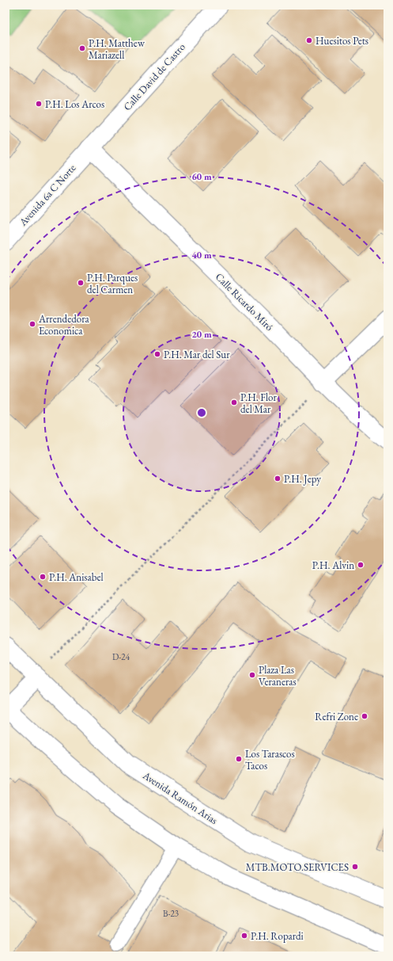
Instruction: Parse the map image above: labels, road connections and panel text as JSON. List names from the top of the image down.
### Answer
{
  "streets": {
    "main road": [
      "Calle David de Castro",
      "Avenida 6a C Norte",
      "Calle Ricardo Miró",
      "Avenida Ramón Arias"
    ]
  },
  "crossings": [
    ["Calle David de Castro", "Avenida 6a C Norte"],
    ["Calle David de Castro", "Calle Ricardo Miró"],
    ["Avenida 6a C Norte", "Calle Ricardo Miró"]
  ],
  "places": [
    "Huesitos Pets",
    "P.H. Matthew Mariazell",
    "P.H. Los Arcos",
    "P.H. Parques del Carmen",
    "Arrendedora Economica",
    "P.H. Mar del Sur",
    "P.H. Flor del Mar",
    "P.H. Jepy",
    "P.H. Alvin",
    "P.H. Anisabel",
    "Plaza Las Veraneras",
    "Refri Zone",
    "Los Tarascos Tacos",
    "MTB.MOTO.SERVICES",
    "P.H. Ropardi"
  ],
  "house_numbers": ["D-24", "B-23"],
  "rings": ["60 m", "40 m", "20 m"]
}
